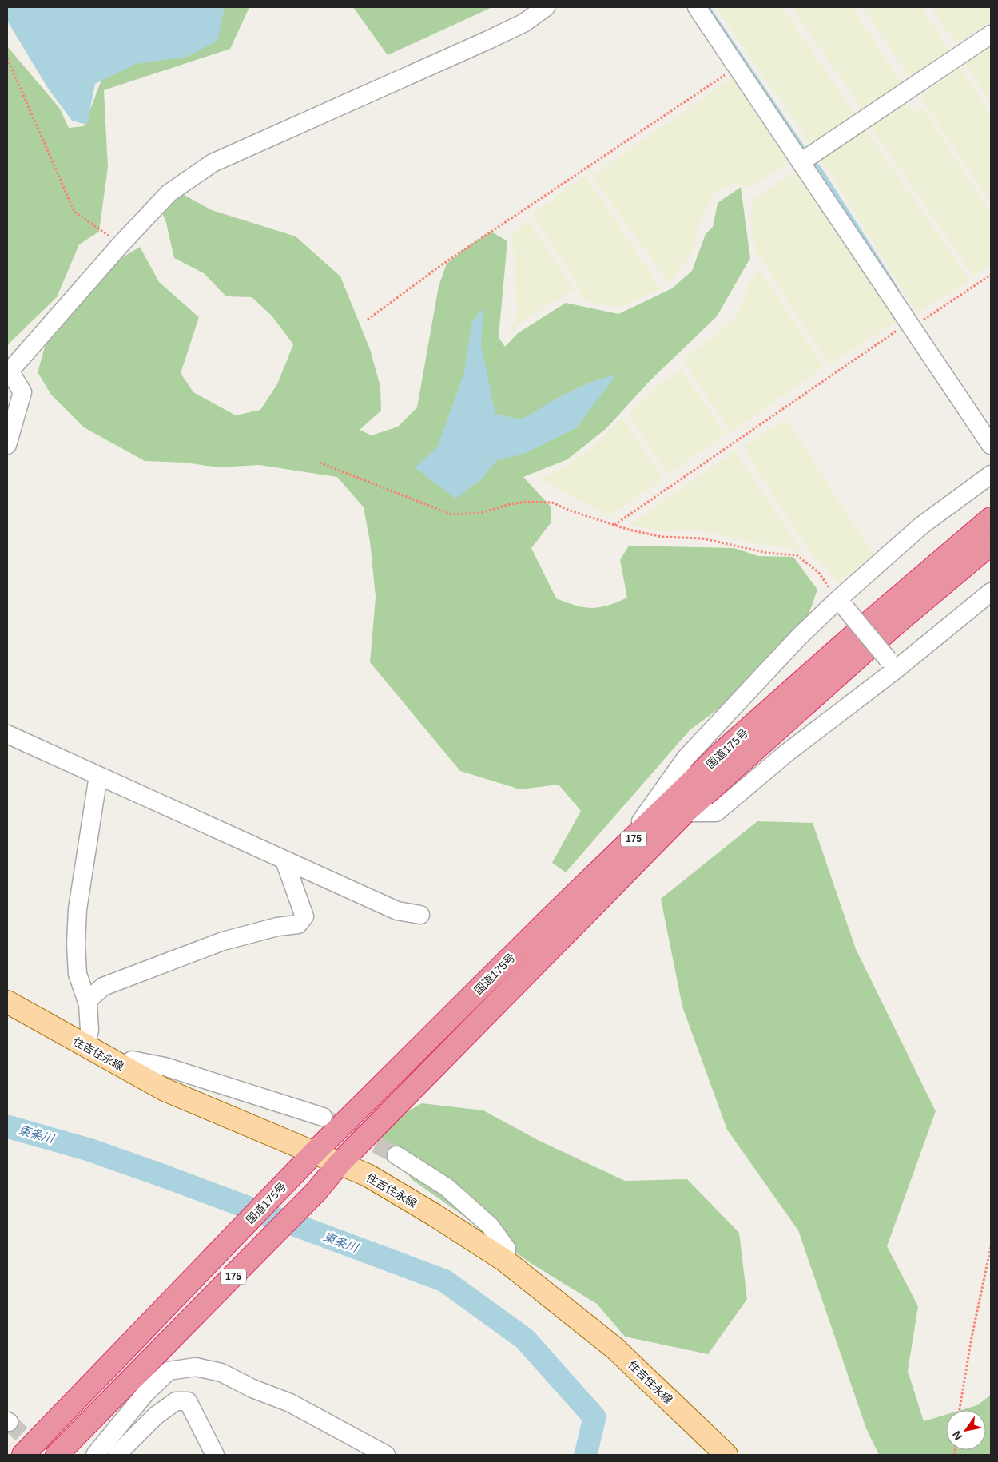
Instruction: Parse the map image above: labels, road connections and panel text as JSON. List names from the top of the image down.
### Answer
{
  "streets": {
    "highway": ["国道175号", "175"],
    "main road": ["住吉住永線"]
  },
  "crossings": [
    ["国道175号", "住吉住永線"]
  ],
  "water": ["東条川"],
  "north": "bottom left"
}
